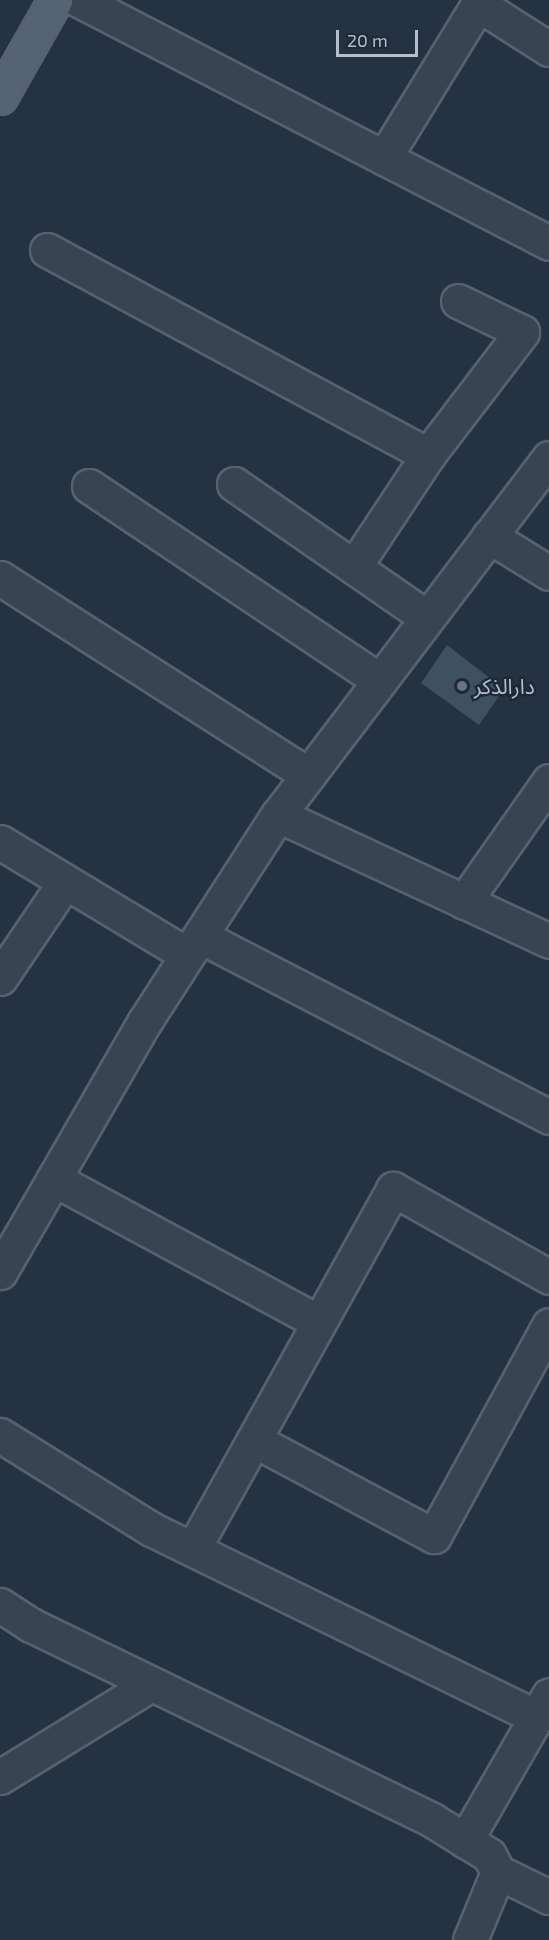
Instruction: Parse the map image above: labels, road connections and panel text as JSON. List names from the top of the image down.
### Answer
{
  "places": ["دارالذکر"],
  "scale_bar": "20 m"
}
